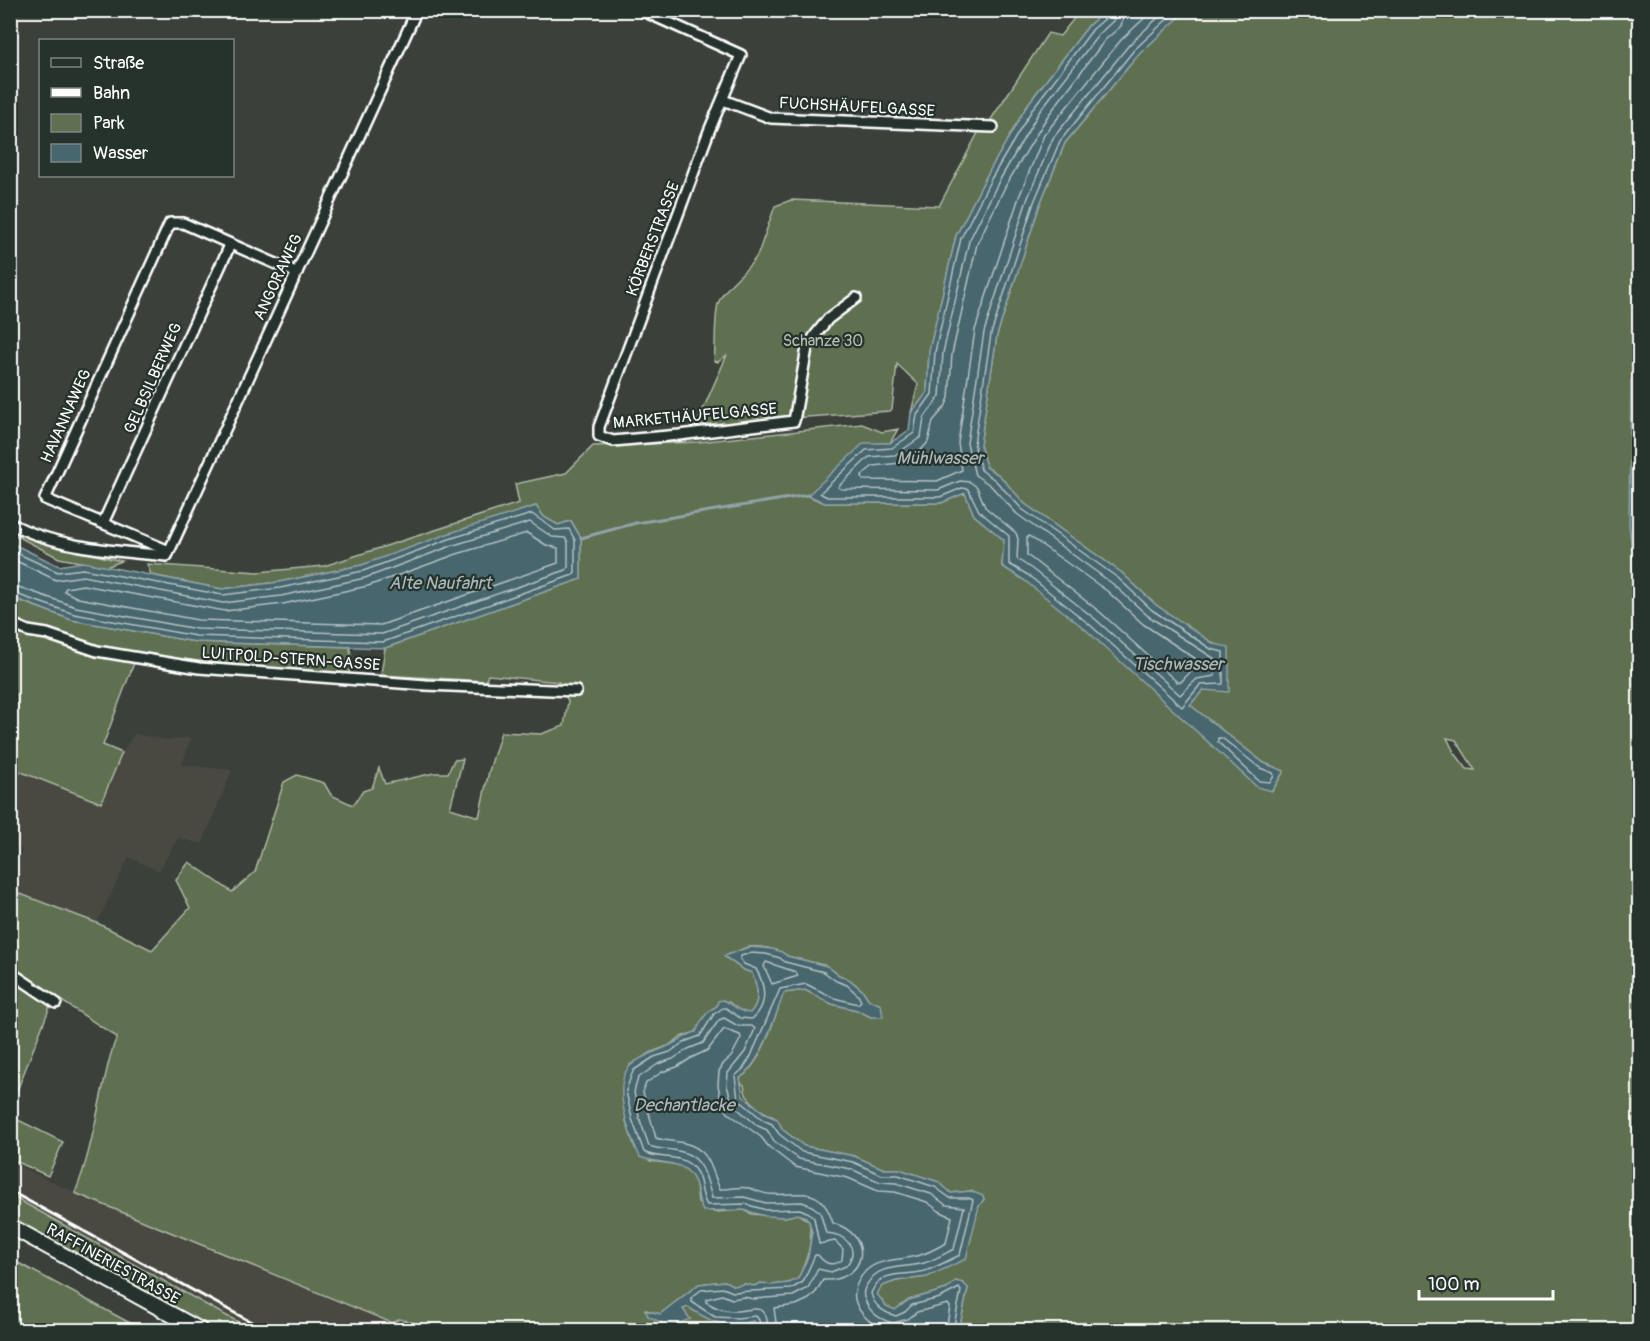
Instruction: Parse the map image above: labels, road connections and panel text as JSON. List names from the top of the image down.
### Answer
{
  "streets": {
    "street": [
      "FUCHSHÄUFELGASSE",
      "KÖRBERSTRASSE",
      "ANGORAWEG",
      "GELBSILBERWEG",
      "HAVANNAWEG",
      "MARKETHÄUFELGASSE",
      "LUITPOLD-STERN-GASSE",
      "RAFFINERIESTRASSE"
    ]
  },
  "crossings": [
    ["FUCHSHÄUFELGASSE", "KÖRBERSTRASSE"],
    ["KÖRBERSTRASSE", "MARKETHÄUFELGASSE"],
    ["ANGORAWEG", "HAVANNAWEG"],
    ["GELBSILBERWEG", "HAVANNAWEG"]
  ],
  "water": [
    "Mühlwasser",
    "Alte Naufahrt",
    "Tischwasser",
    "Dechantlacke"
  ],
  "parks": ["Schanze 30"],
  "legend": [
    "Straße",
    "Bahn",
    "Park",
    "Wasser"
  ],
  "scale_bar": "100 m"
}
